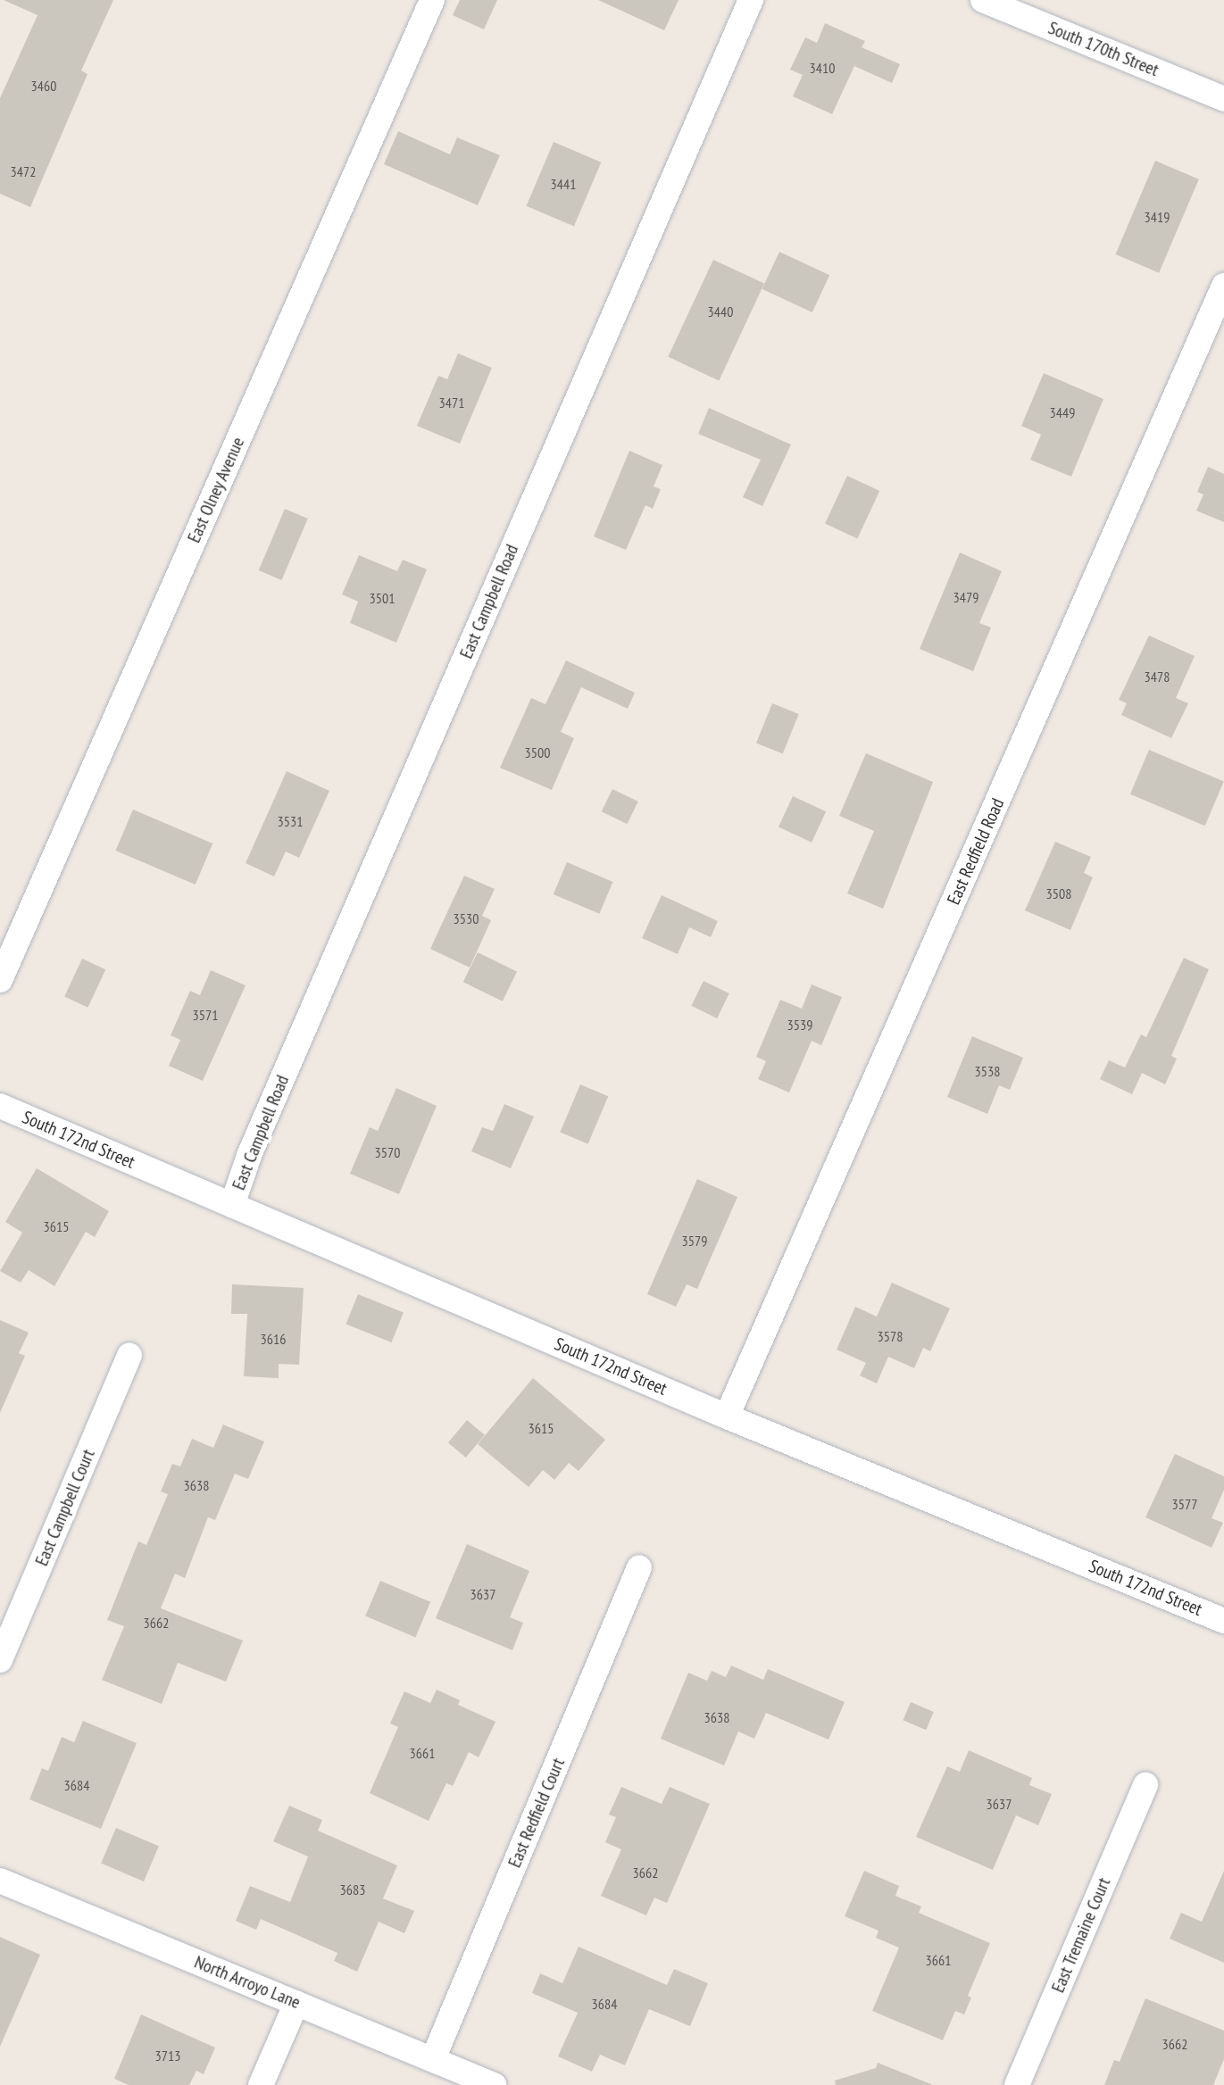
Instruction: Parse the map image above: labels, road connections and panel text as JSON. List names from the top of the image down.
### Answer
{
  "streets": {
    "street": [
      "South 170th Street",
      "East Olney Avenue",
      "East Campbell Road",
      "East Redfield Road",
      "South 172nd Street",
      "East Campbell Court",
      "East Redfield Court",
      "East Tremaine Court",
      "North Arroyo Lane"
    ]
  },
  "crossings": [
    ["East Campbell Road", "South 172nd Street"],
    ["East Redfield Road", "South 172nd Street"],
    ["East Redfield Court", "North Arroyo Lane"]
  ],
  "house_numbers": [
    "3410",
    "3460",
    "3472",
    "3441",
    "3419",
    "3440",
    "3471",
    "3449",
    "3479",
    "3501",
    "3478",
    "3500",
    "3531",
    "3508",
    "3530",
    "3571",
    "3539",
    "3538",
    "3570",
    "3615",
    "3579",
    "3578",
    "3616",
    "3615",
    "3638",
    "3577",
    "3637",
    "3662",
    "3638",
    "3661",
    "3684",
    "3637",
    "3662",
    "3683",
    "3661",
    "3684",
    "3662",
    "3713"
  ]
}
